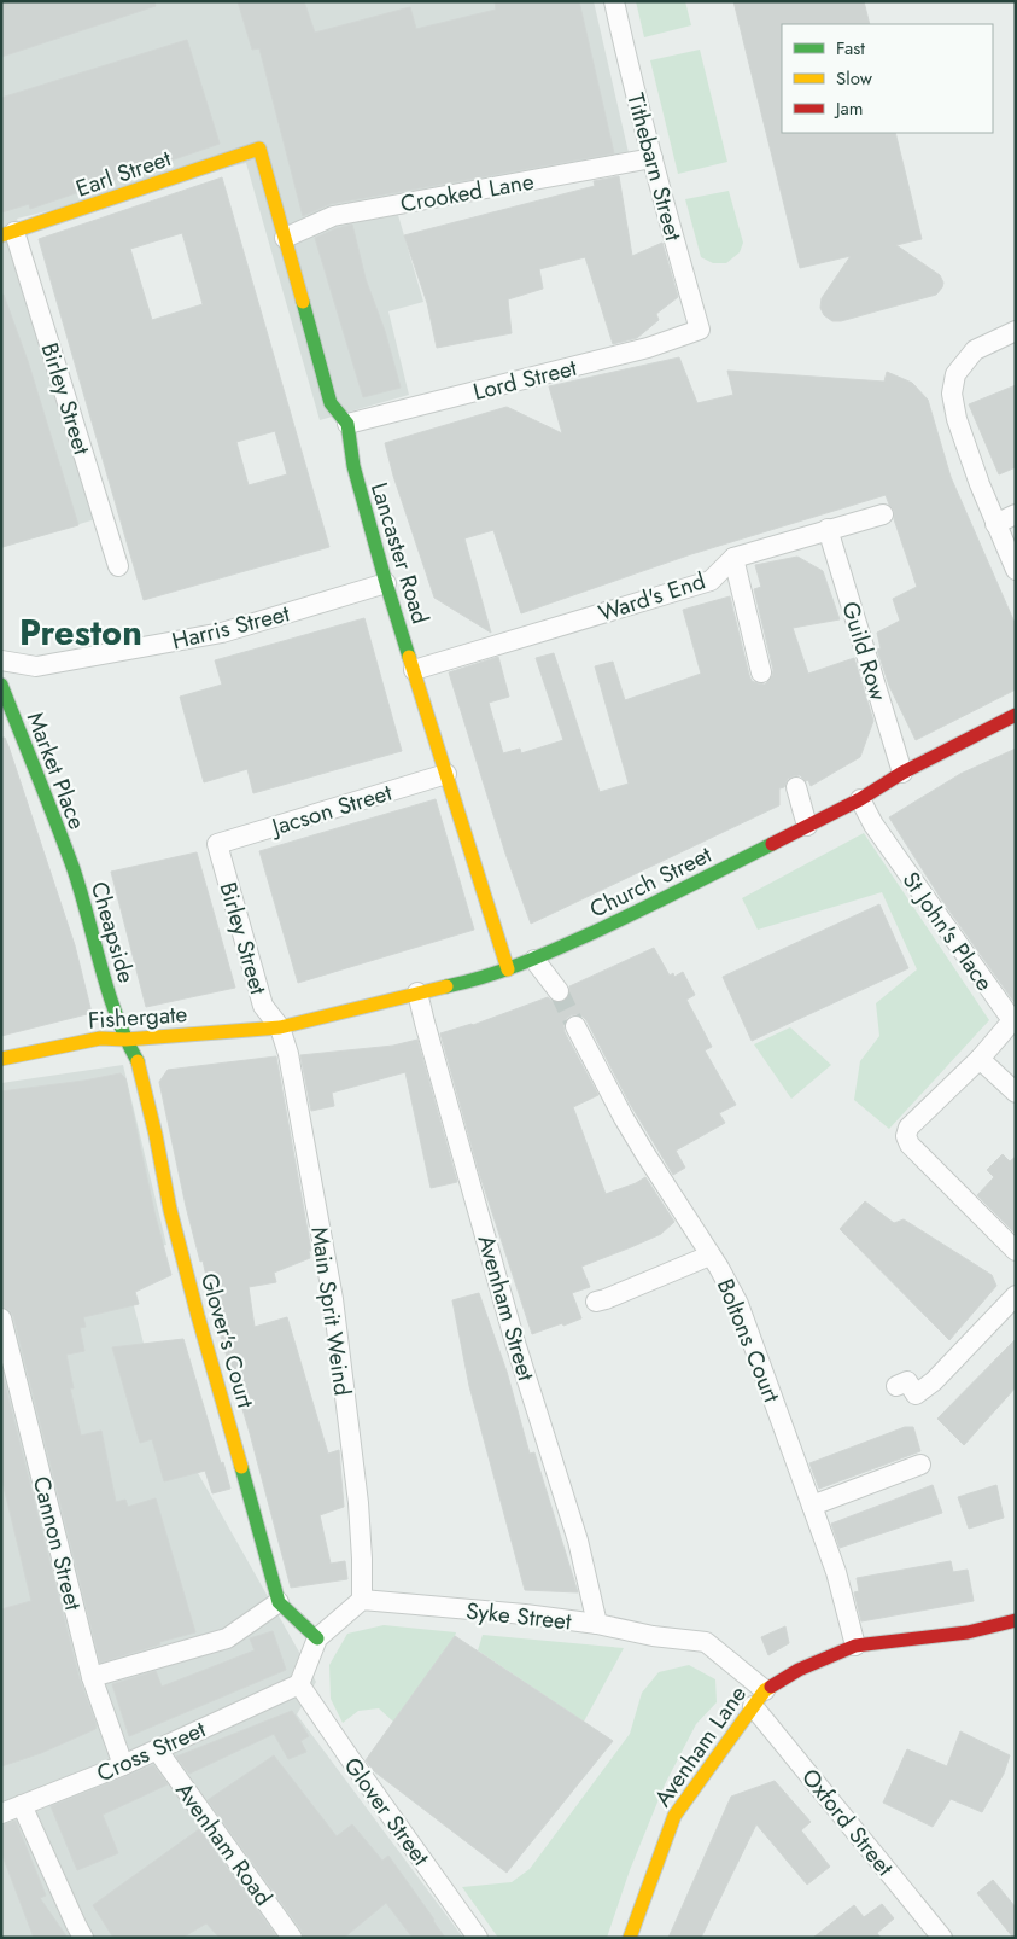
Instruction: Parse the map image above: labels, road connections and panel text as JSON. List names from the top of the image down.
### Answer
{
  "streets": {
    "street": [
      "Tithebarn Street",
      "Earl Street",
      "Crooked Lane",
      "Lord Street",
      "Birley Street",
      "Lancaster Road",
      "Ward's End",
      "Harris Street",
      "Guild Row",
      "Market Place",
      "Jacson Street",
      "Church Street",
      "St John's Place",
      "Cheapside",
      "Fishergate",
      "Avenham Street",
      "Main Sprit Weind",
      "Glover's Court",
      "Boltons Court",
      "Cannon Street",
      "Syke Street",
      "Avenham Lane",
      "Cross Street",
      "Glover Street",
      "Oxford Street",
      "Avenham Road"
    ]
  },
  "crossings": [
    ["Tithebarn Street", "Crooked Lane"],
    ["Tithebarn Street", "Lord Street"],
    ["Earl Street", "Crooked Lane"],
    ["Earl Street", "Birley Street"],
    ["Lord Street", "Lancaster Road"],
    ["Birley Street", "Jacson Street"],
    ["Birley Street", "Church Street"],
    ["Birley Street", "Fishergate"],
    ["Birley Street", "Main Sprit Weind"],
    ["Lancaster Road", "Ward's End"],
    ["Lancaster Road", "Harris Street"],
    ["Lancaster Road", "Jacson Street"],
    ["Lancaster Road", "Church Street"],
    ["Ward's End", "Guild Row"],
    ["Guild Row", "Church Street"],
    ["Market Place", "Cheapside"],
    ["Church Street", "St John's Place"],
    ["Church Street", "Fishergate"],
    ["Church Street", "Avenham Street"],
    ["Church Street", "Main Sprit Weind"],
    ["Cheapside", "Fishergate"],
    ["Cheapside", "Glover's Court"],
    ["Fishergate", "Main Sprit Weind"],
    ["Fishergate", "Glover's Court"],
    ["Avenham Street", "Syke Street"],
    ["Main Sprit Weind", "Syke Street"],
    ["Boltons Court", "Avenham Lane"],
    ["Cannon Street", "Cross Street"],
    ["Syke Street", "Avenham Lane"],
    ["Syke Street", "Oxford Street"],
    ["Avenham Lane", "Oxford Street"],
    ["Cross Street", "Glover Street"],
    ["Cross Street", "Avenham Road"]
  ],
  "districts": ["Preston"],
  "legend": ["Fast", "Slow", "Jam"]
}
